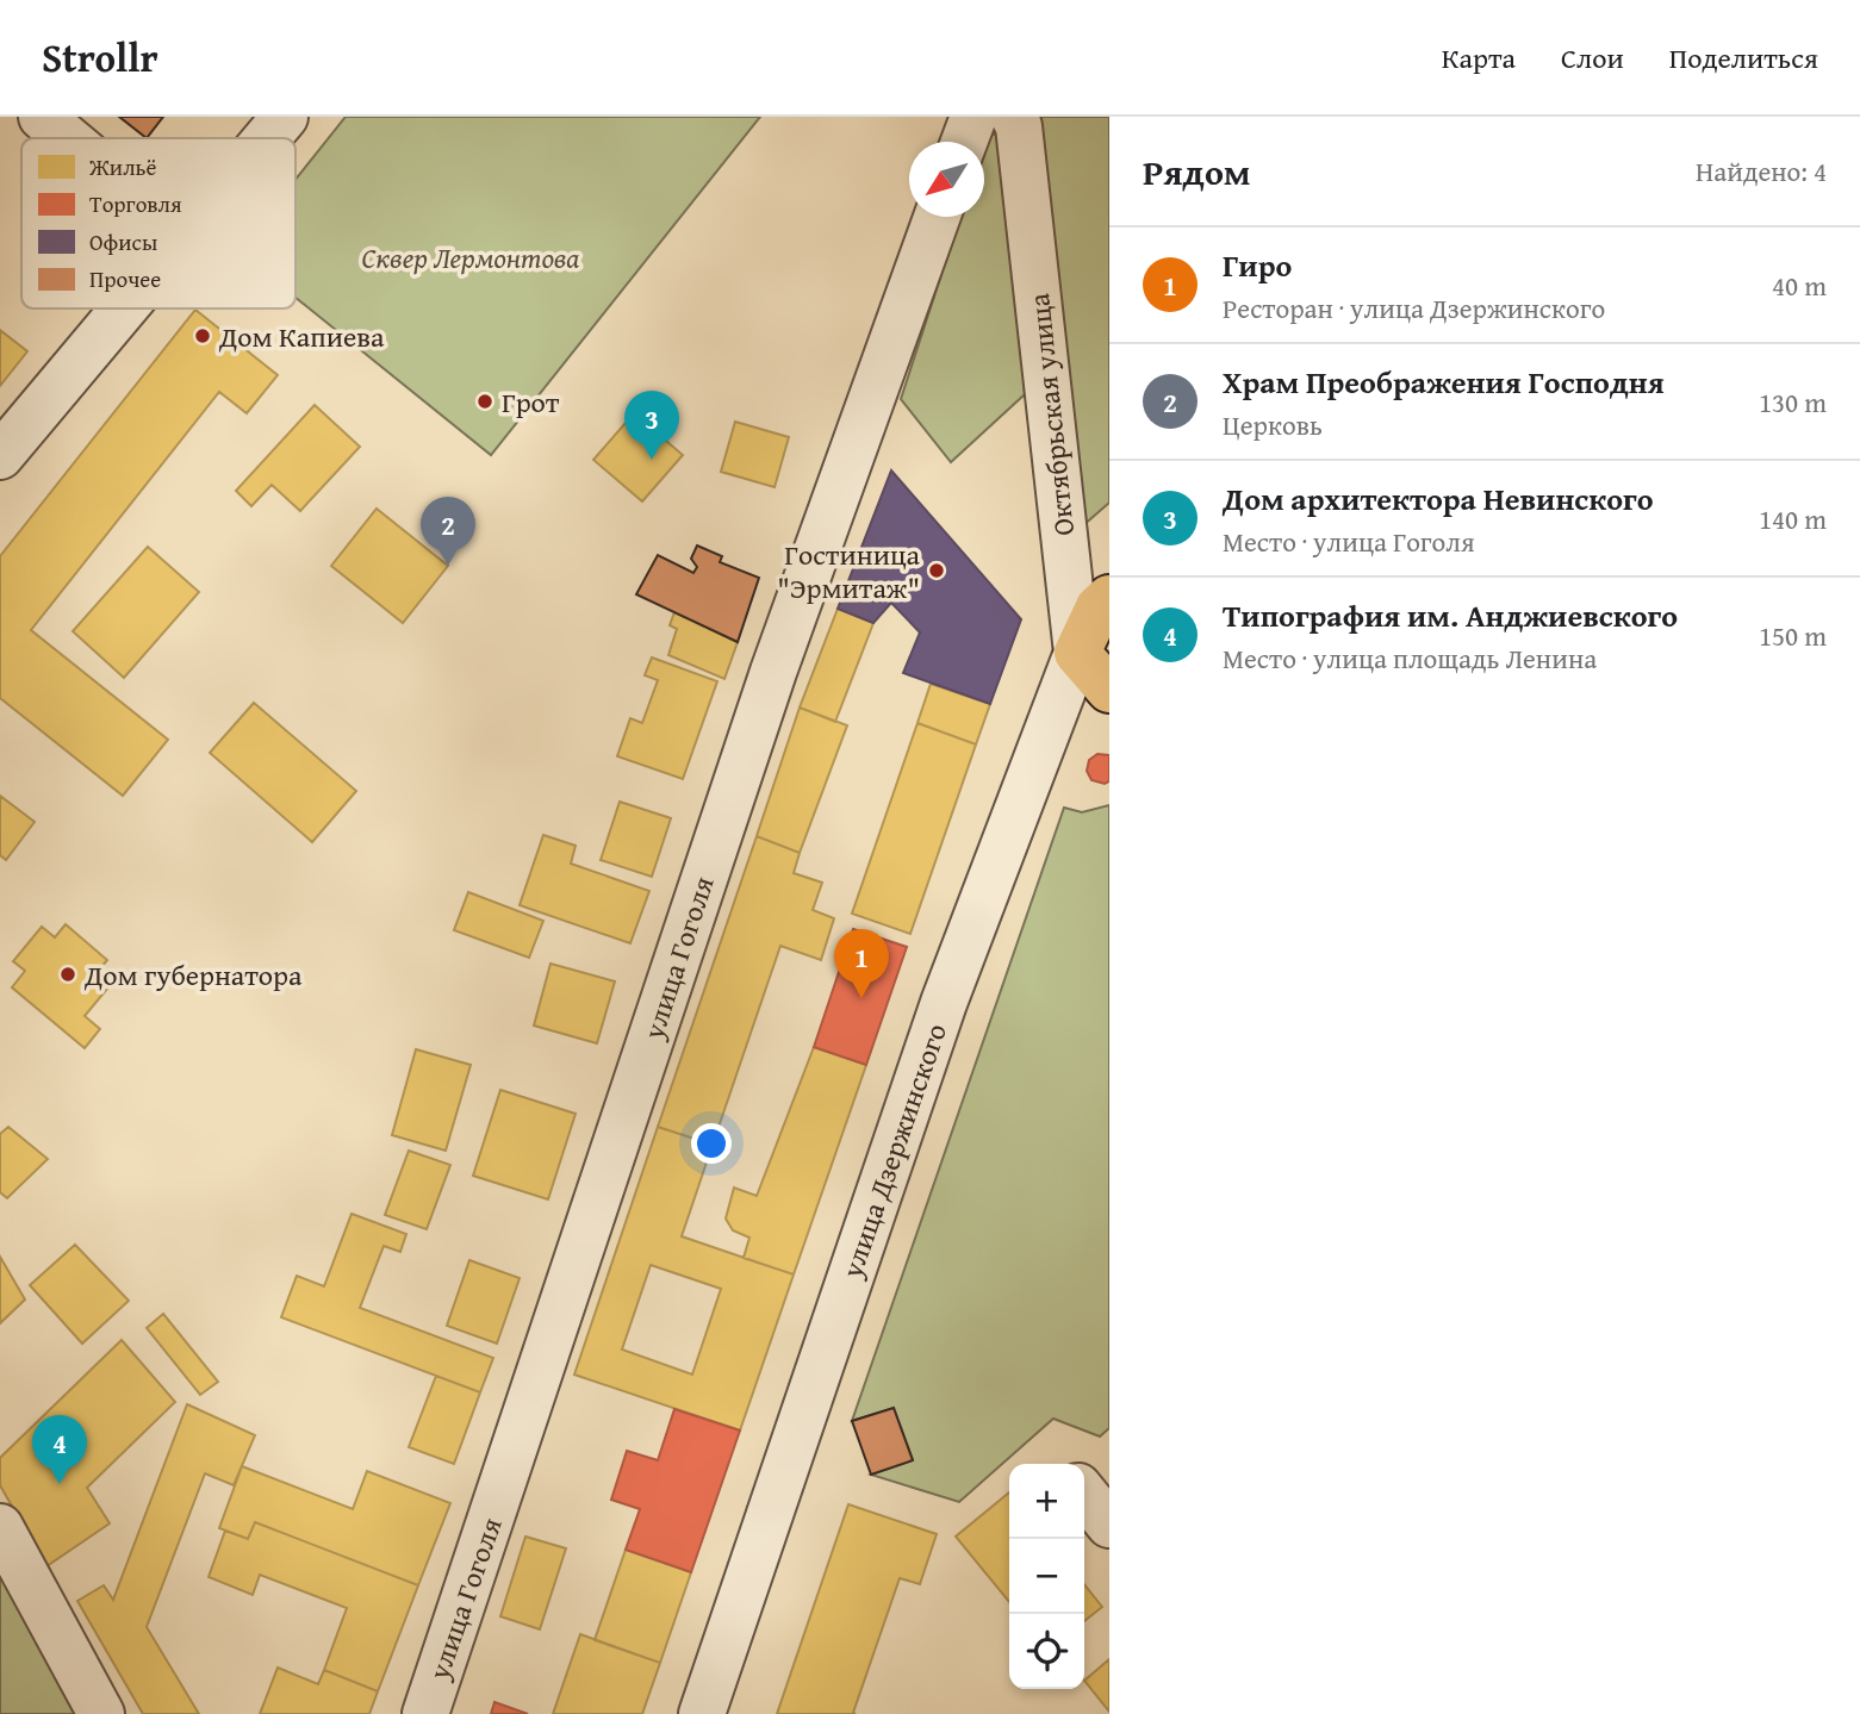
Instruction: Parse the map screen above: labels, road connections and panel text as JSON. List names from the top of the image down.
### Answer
{
  "streets": {
    "main road": ["улица Дзержинского"],
    "street": ["Октябрьская улица", "улица Гоголя"]
  },
  "crossings": [
    ["Октябрьская улица", "улица Дзержинского"]
  ],
  "parks": ["Сквер Лермонтова"],
  "places": [
    "Дом Капиева",
    "Грот",
    "Гостиница \"Эрмитаж\"",
    "Дом губернатора"
  ],
  "legend": [
    "Жильё",
    "Торговля",
    "Офисы",
    "Прочее"
  ],
  "north": "bottom left",
  "page": {
    "header": "Strollr",
    "nav": ["Карта", "Слои", "Поделиться"],
    "heading": ["Рядом", "Найдено: 4"],
    "list": [
      {
        "mark": "1",
        "name": "Гиро",
        "note": "Ресторан · улица Дзержинского",
        "value": "40 m"
      },
      {
        "mark": "2",
        "name": "Храм Преображения Господня",
        "note": "Церковь",
        "value": "130 m"
      },
      {
        "mark": "3",
        "name": "Дом архитектора Невинского",
        "note": "Место · улица Гоголя",
        "value": "140 m"
      },
      {
        "mark": "4",
        "name": "Типография им. Анджиевского",
        "note": "Место · улица площадь Ленина",
        "value": "150 m"
      }
    ],
    "pins": [
      "3",
      "2",
      "1",
      "4"
    ],
    "map_buttons": ["+", "−"]
  }
}
